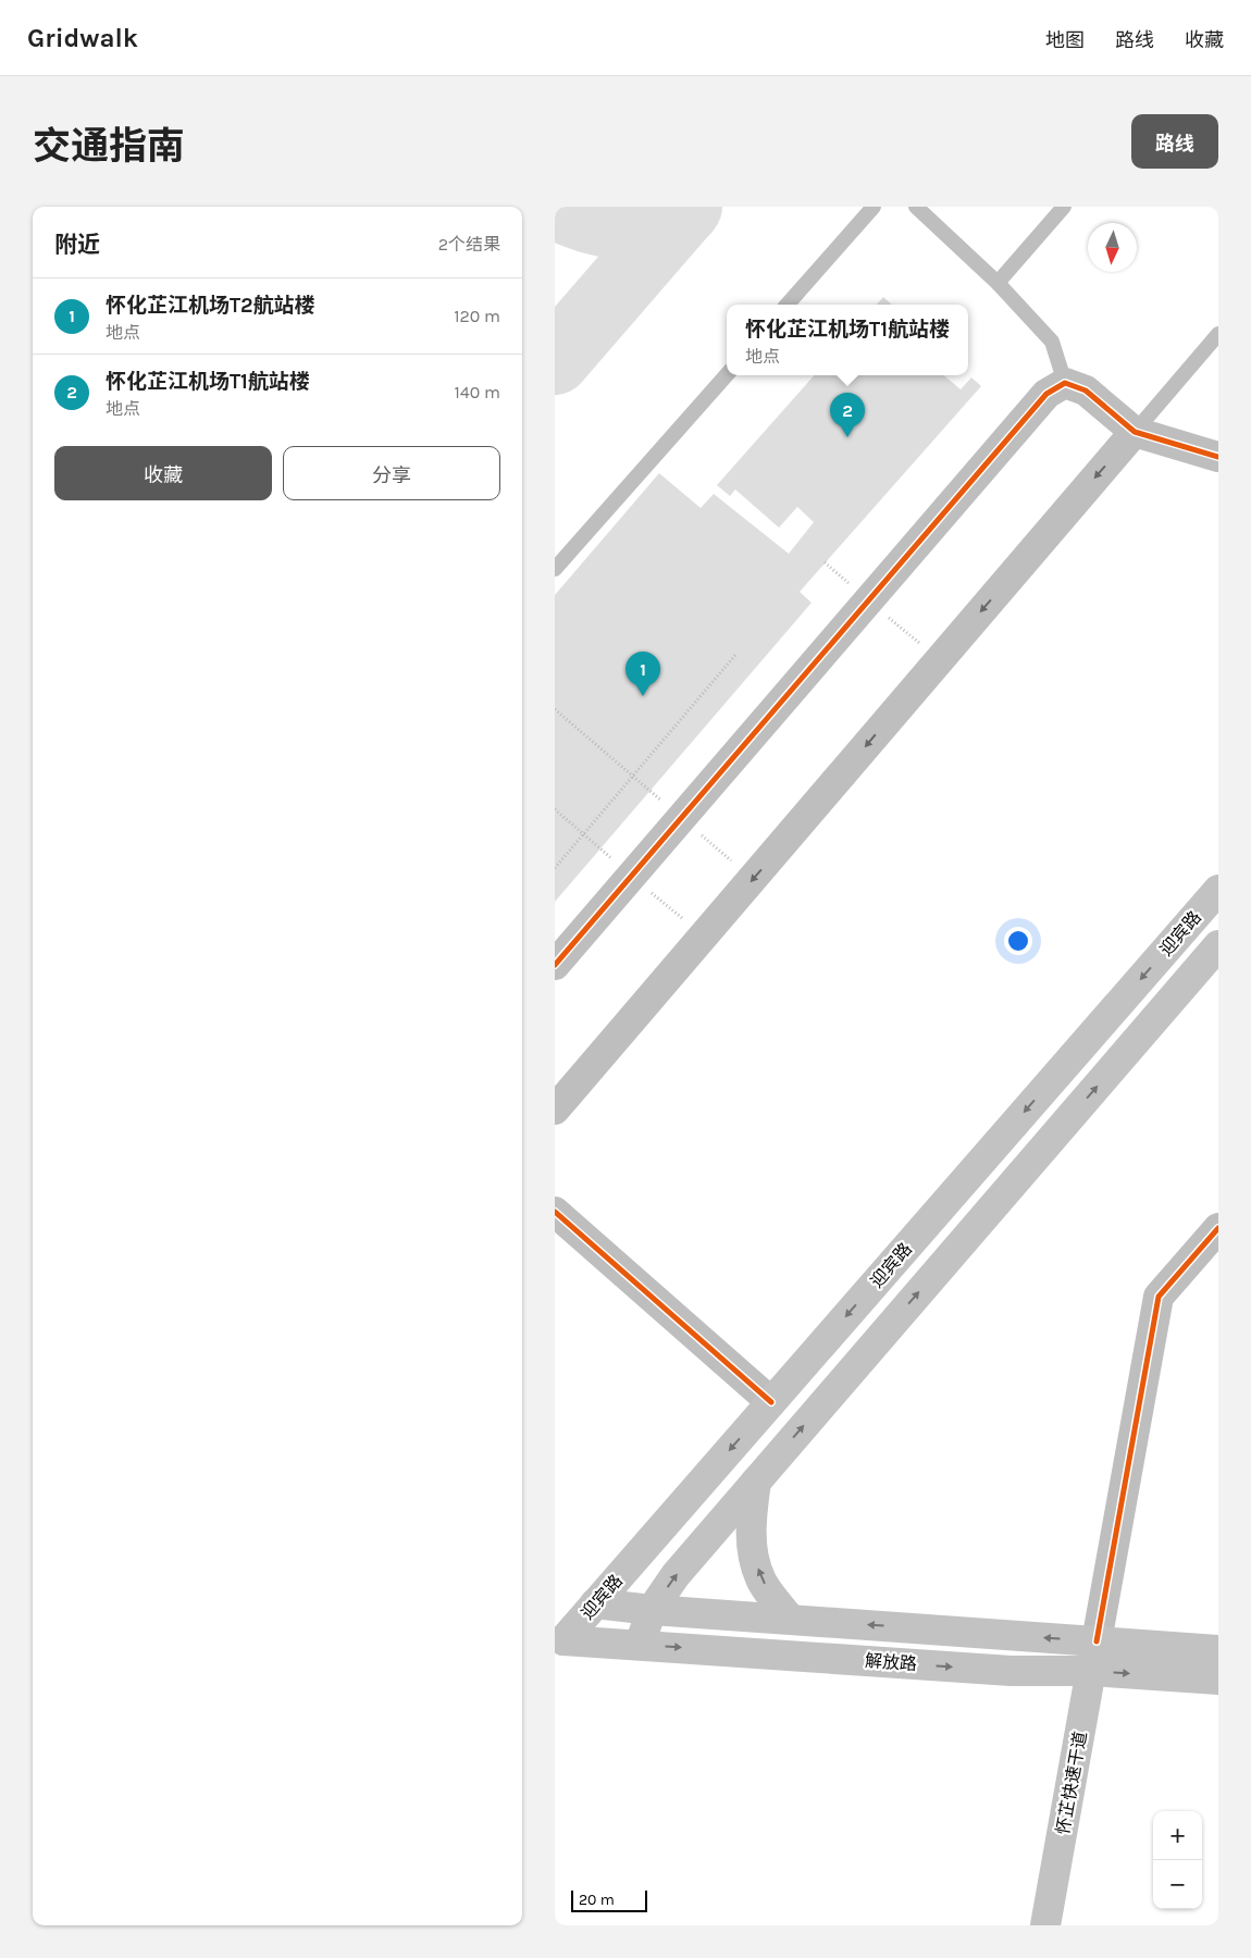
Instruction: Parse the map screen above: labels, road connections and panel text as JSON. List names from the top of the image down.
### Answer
{
  "streets": {
    "main road": ["迎宾路", "解放路", "怀芷快速干道"]
  },
  "crossings": [
    ["迎宾路", "解放路"],
    ["解放路", "怀芷快速干道"]
  ],
  "scale_bar": "20 m",
  "north": "bottom",
  "page": {
    "header": "Gridwalk",
    "nav": ["地图", "路线", "收藏"],
    "title": "交通指南",
    "buttons": [
      "路线",
      ["收藏", "分享"]
    ],
    "heading": ["附近", "2个结果"],
    "list": [
      {
        "mark": "1",
        "name": "怀化芷江机场T2航站楼",
        "note": "地点",
        "value": "120 m"
      },
      {
        "mark": "2",
        "name": "怀化芷江机场T1航站楼",
        "note": "地点",
        "value": "140 m"
      }
    ],
    "popup": ["怀化芷江机场T1航站楼", "地点"],
    "pins": ["2", "1"],
    "map_buttons": ["+", "−"],
    "scale": "20 m"
  }
}
